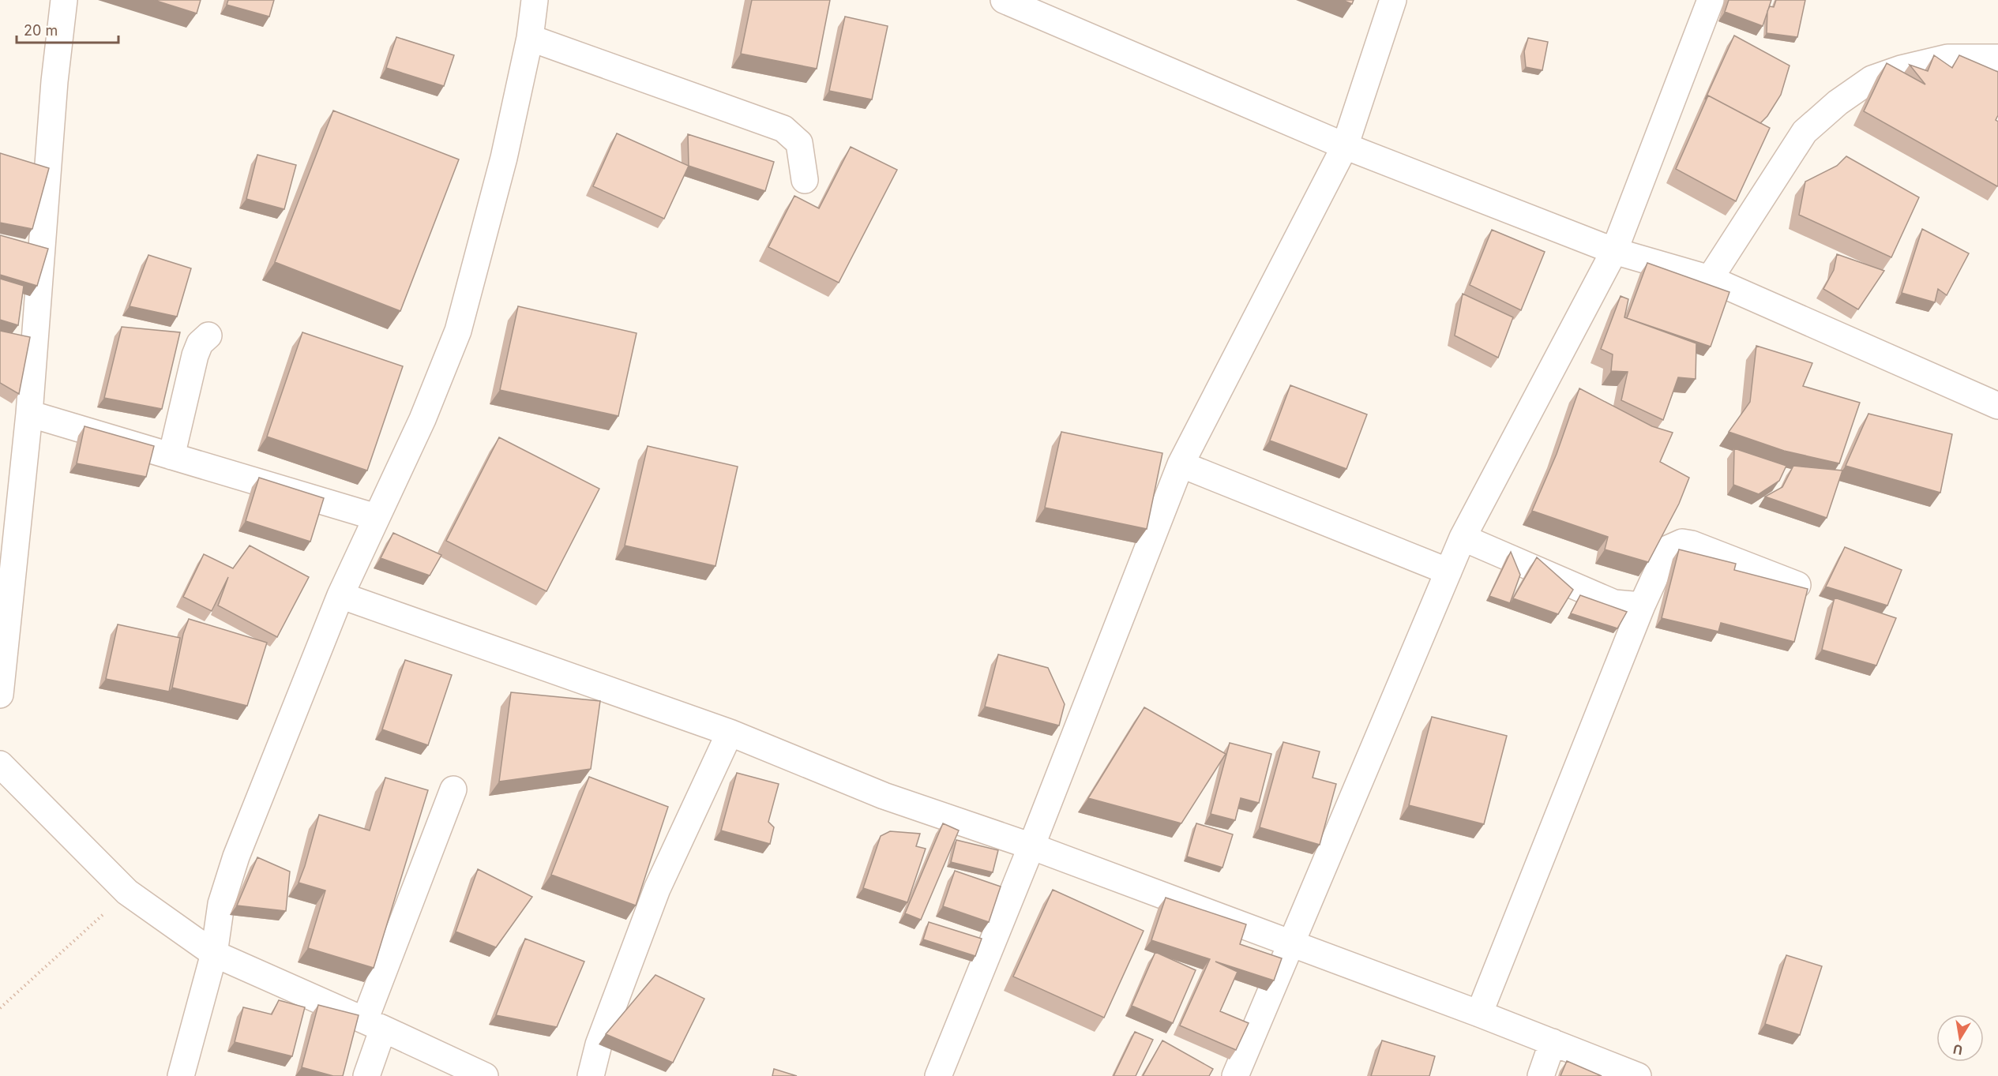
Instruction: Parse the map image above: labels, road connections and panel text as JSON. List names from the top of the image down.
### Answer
{
  "scale_bar": "20 m",
  "north": "bottom"
}
